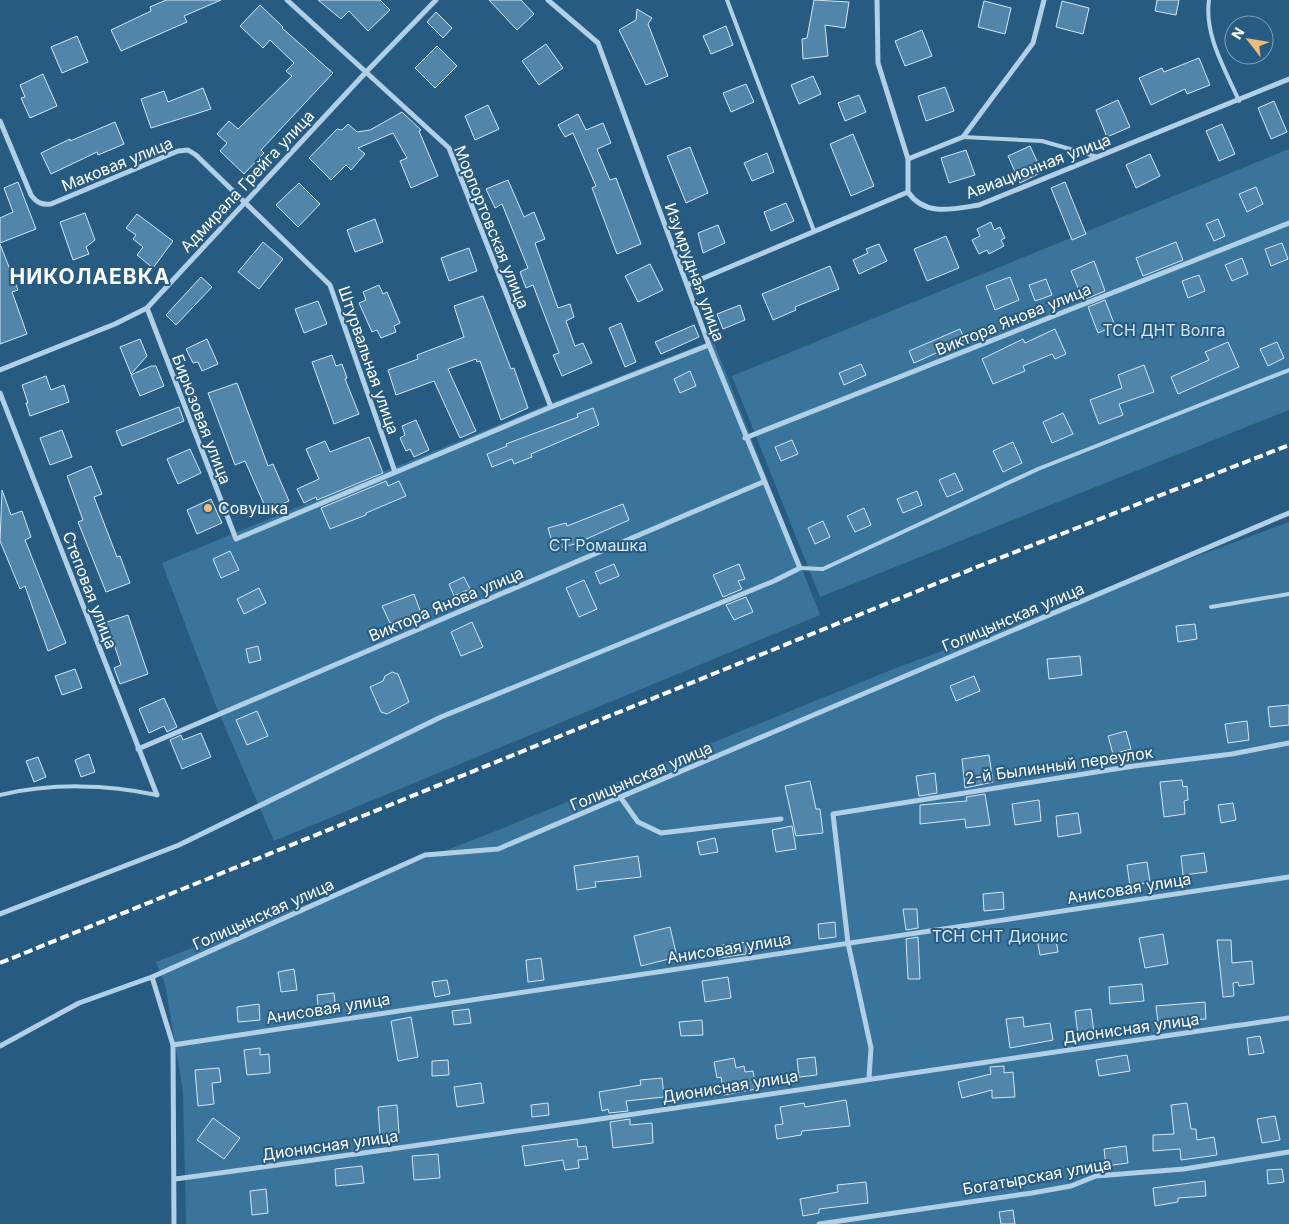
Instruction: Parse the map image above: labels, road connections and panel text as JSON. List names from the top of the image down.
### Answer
{
  "streets": {
    "street": [
      "Маковая улица",
      "Авиационная улица",
      "Адмирала Грейга улица",
      "Морпортовская улица",
      "Изумрудная улица",
      "Виктора Янова улица",
      "Штурвальная улица",
      "Бирюзовая улица",
      "Степовая улица",
      "Голицынская улица",
      "2-й Былинный переулок",
      "Анисовая улица",
      "Дионисная улица",
      "Богатырская улица"
    ]
  },
  "crossings": [
    ["Маковая улица", "Адмирала Грейга улица"],
    ["Маковая улица", "Штурвальная улица"],
    ["Адмирала Грейга улица", "Морпортовская улица"],
    ["Адмирала Грейга улица", "Штурвальная улица"],
    ["Адмирала Грейга улица", "Бирюзовая улица"],
    ["Изумрудная улица", "Виктора Янова улица"],
    ["Виктора Янова улица", "Степовая улица"],
    ["Штурвальная улица", "Бирюзовая улица"],
    ["2-й Былинный переулок", "Анисовая улица"]
  ],
  "districts": ["НИКОЛАЕВКА"],
  "parks": ["ТСН ДНТ Волга", "СТ Ромашка", "ТСН СНТ Дионис"],
  "places": ["Совушка"],
  "north": "top left"
}
